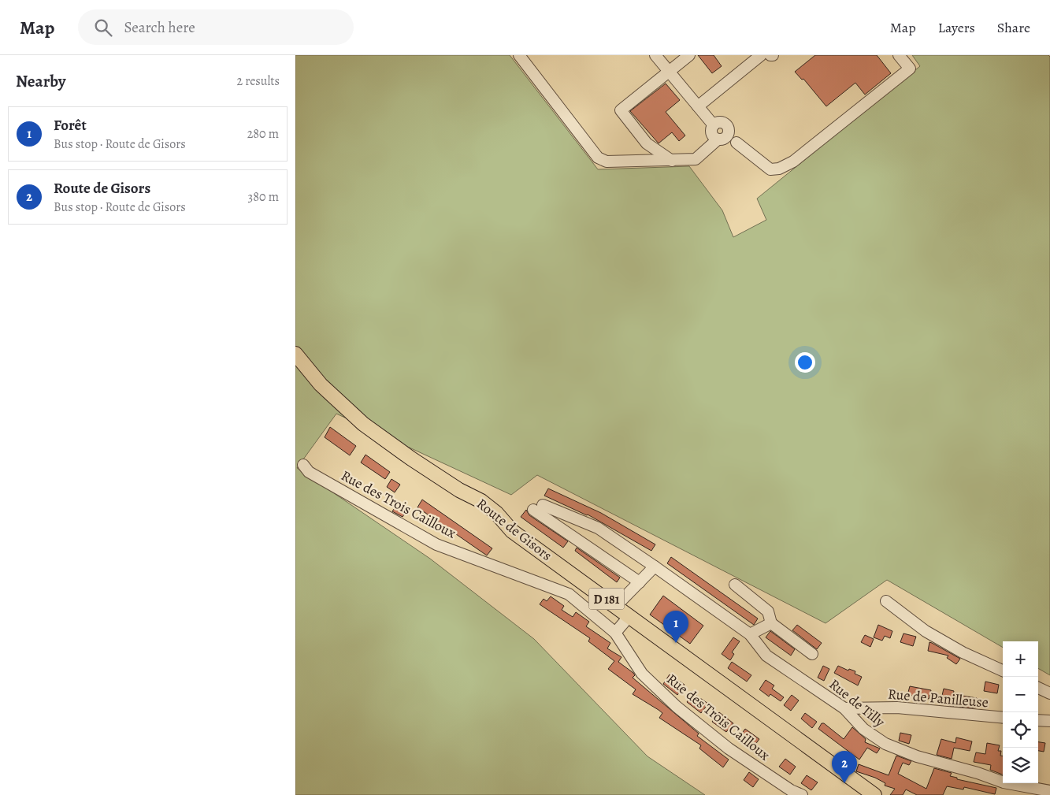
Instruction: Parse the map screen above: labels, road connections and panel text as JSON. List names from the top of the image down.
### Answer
{
  "streets": {
    "main road": ["Route de Gisors", "D 181"],
    "street": ["Rue des Trois Cailloux", "Rue de Panilleuse", "Rue de Tilly"]
  },
  "crossings": [
    ["Rue de Panilleuse", "Rue de Tilly"]
  ],
  "page": {
    "header": "Map",
    "search": "Search here",
    "nav": ["Map", "Layers", "Share"],
    "heading": ["Nearby", "2 results"],
    "list": [
      {
        "mark": "1",
        "name": "Forêt",
        "note": "Bus stop · Route de Gisors",
        "value": "280 m"
      },
      {
        "mark": "2",
        "name": "Route de Gisors",
        "note": "Bus stop · Route de Gisors",
        "value": "380 m"
      }
    ],
    "pins": ["1", "2"],
    "map_buttons": ["+", "−"]
  }
}
